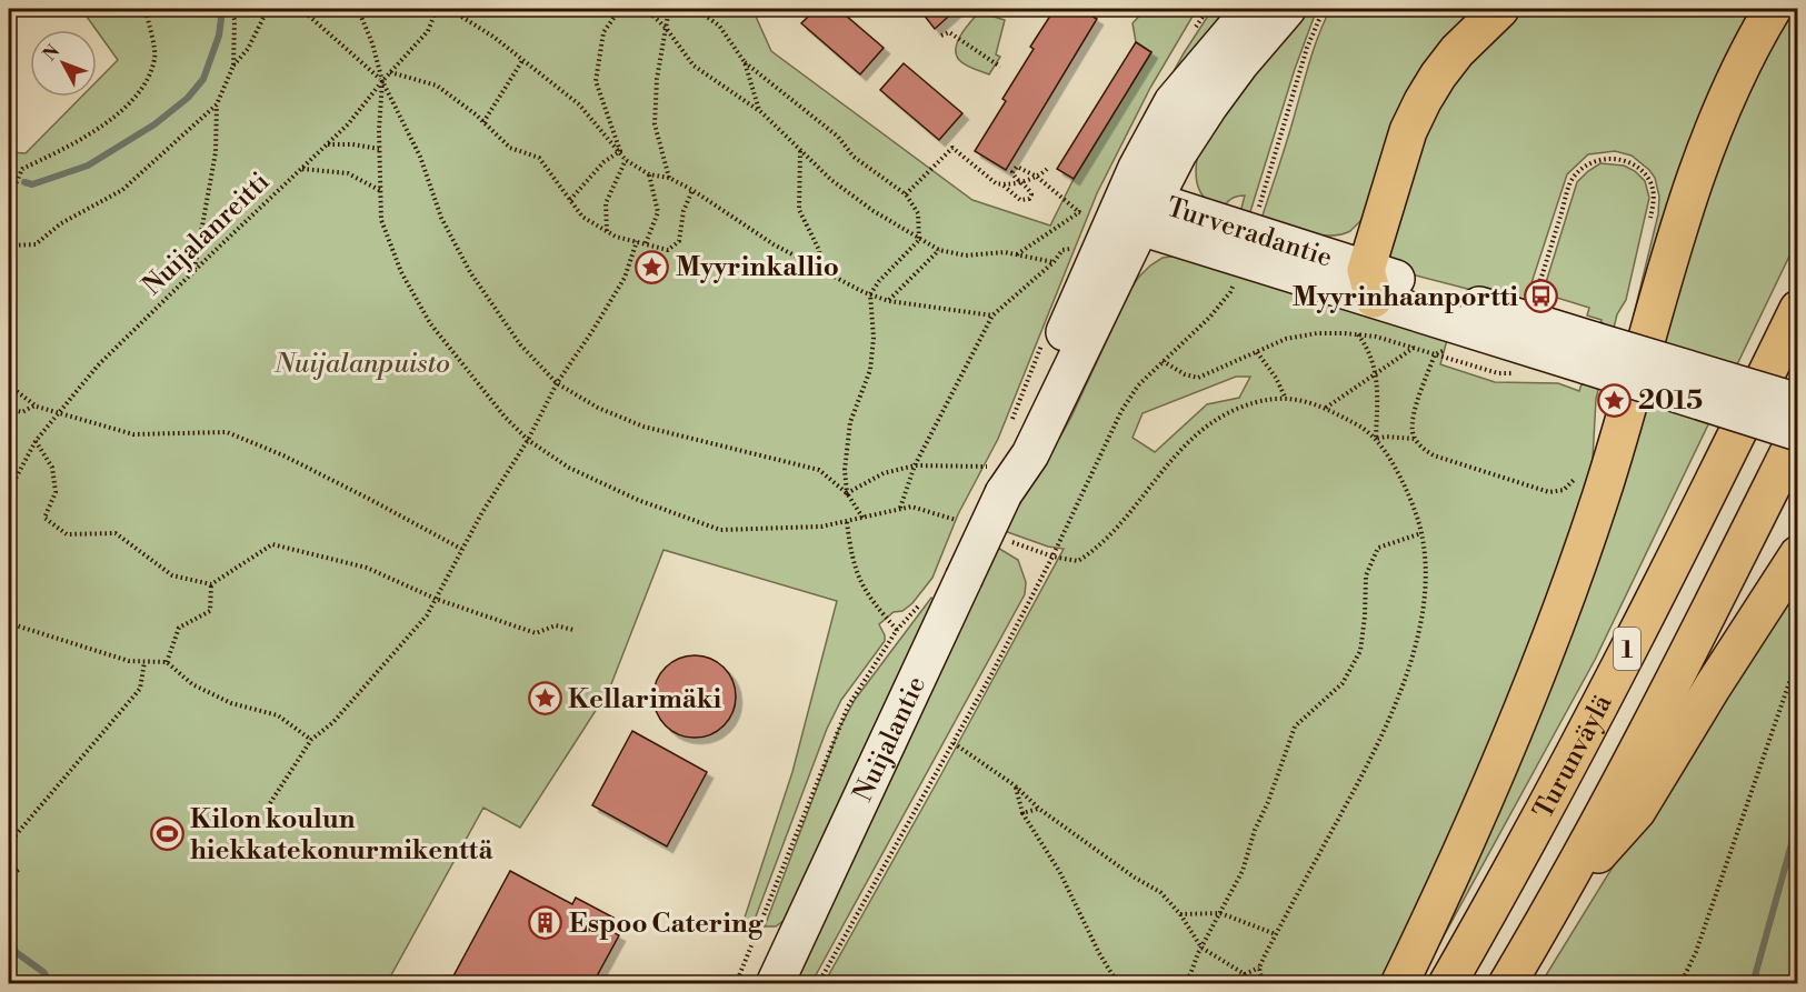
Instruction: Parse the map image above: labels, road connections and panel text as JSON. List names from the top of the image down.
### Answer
{
  "streets": {
    "highway": ["1", "Turunväylä"],
    "main road": ["Turveradantie", "Nuijalantie"],
    "path": ["Nuijalanreitti"]
  },
  "crossings": [
    ["Turveradantie", "Nuijalantie"],
    ["Turveradantie", "Turunväylä"]
  ],
  "parks": ["Nuijalanpuisto"],
  "places": {
    "place": ["Myyrinkallio", "2015", "Kellarimäki"],
    "bus stop": ["Myyrinhaanportti"],
    "sports": ["Kilon koulun hiekkatekonurmikenttä"],
    "building": ["Espoo Catering"]
  },
  "north": "top left"
}
